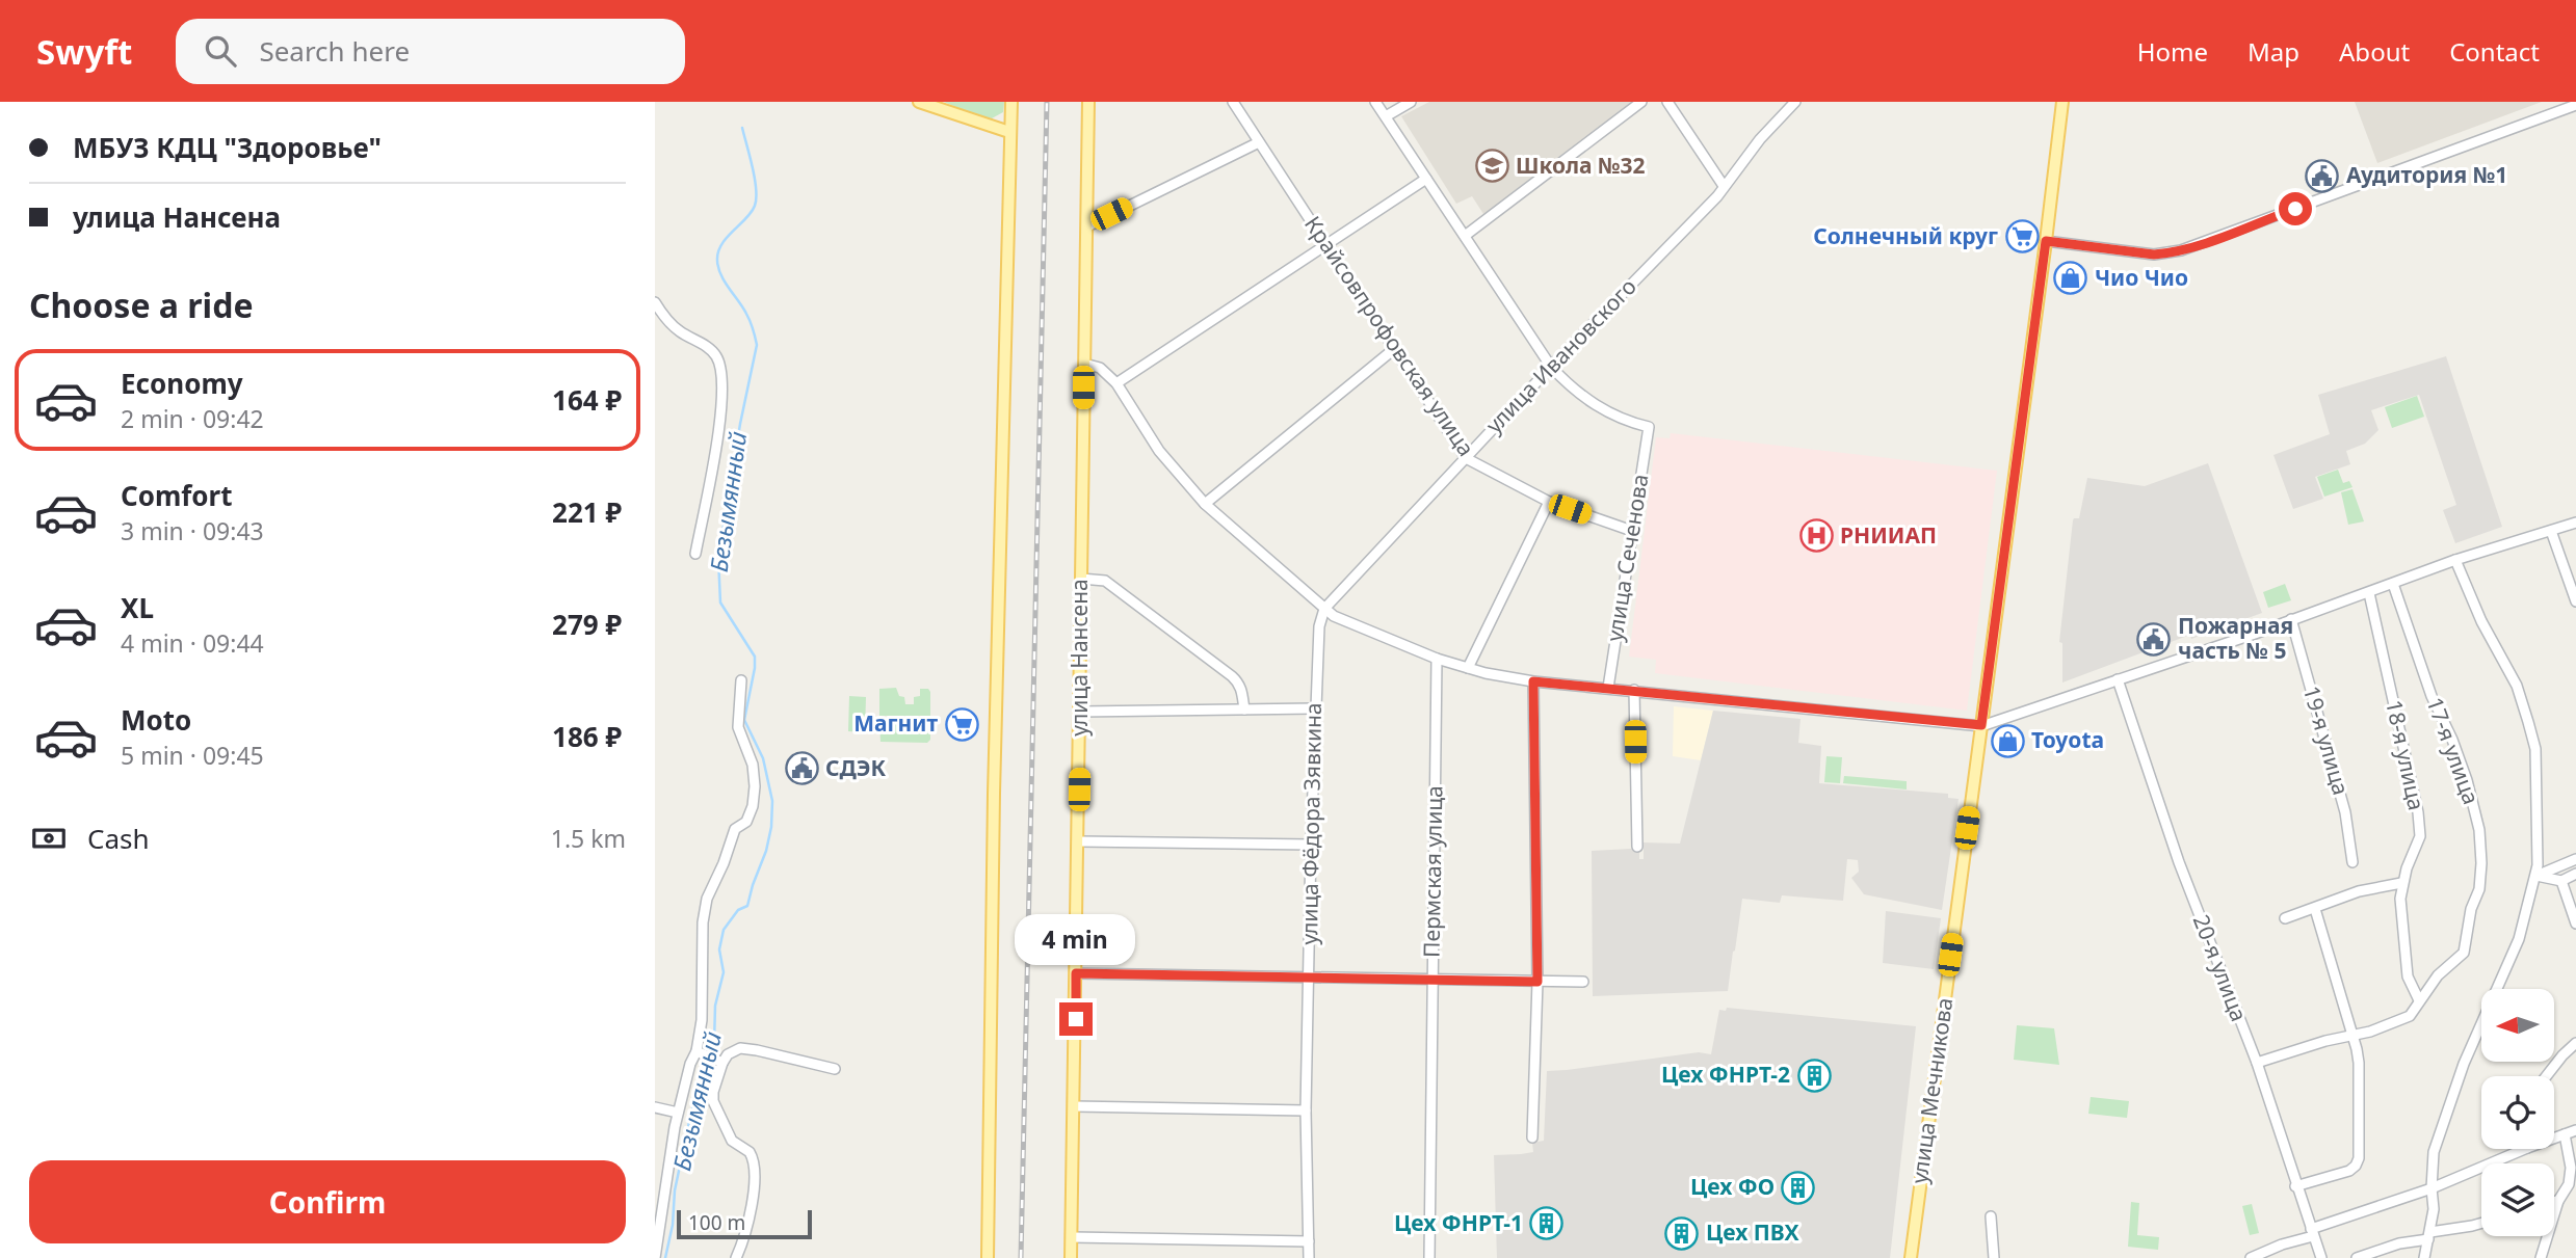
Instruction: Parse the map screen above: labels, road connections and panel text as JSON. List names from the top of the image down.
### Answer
{
  "streets": {
    "main road": ["улица Нансена", "улица Мечникова"],
    "street": [
      "Крайсовпрофовская улица",
      "улица Ивановского",
      "улица Сеченова",
      "19-я улица",
      "17-я улица",
      "18-я улица",
      "улица Фёдора Зявкина",
      "Пермская улица",
      "20-я улица"
    ]
  },
  "crossings": [
    ["Крайсовпрофовская улица", "улица Ивановского"],
    ["Крайсовпрофовская улица", "улица Сеченова"],
    ["улица Ивановского", "улица Сеченова"],
    ["улица Ивановского", "улица Фёдора Зявкина"],
    ["17-я улица", "18-я улица"],
    ["17-я улица", "20-я улица"]
  ],
  "water": ["Безымянный"],
  "places": {
    "school or university": ["Школа №32"],
    "public building": ["Аудитория №1", "Пожарная часть № 5", "СДЭК"],
    "supermarket": ["Солнечный круг", "Магнит"],
    "shop": ["Чио Чио", "Toyota"],
    "hospital": ["РНИИАП"],
    "building": [
      "Цех ФНРТ-2",
      "Цех ФО",
      "Цех ФНРТ-1",
      "Цех ПВХ"
    ]
  },
  "scale_bar": "100 m",
  "north": "left",
  "page": {
    "header": "Swyft",
    "search": "Search here",
    "nav": [
      "Home",
      "Map",
      "About",
      "Contact"
    ],
    "banner": ["МБУЗ КДЦ \"Здоровье\"", "улица Нансена"],
    "heading": "Choose a ride",
    "list": [
      {
        "name": "Economy",
        "note": "2 min · 09:42",
        "value": "164 ₽"
      },
      {
        "name": "Comfort",
        "note": "3 min · 09:43",
        "value": "221 ₽"
      },
      {
        "name": "XL",
        "note": "4 min · 09:44",
        "value": "279 ₽"
      },
      {
        "name": "Moto",
        "note": "5 min · 09:45",
        "value": "186 ₽"
      }
    ],
    "pay": ["Cash", "1.5 km"],
    "bubble": "4 min",
    "buttons": "Confirm",
    "scale": "100 m"
  }
}
